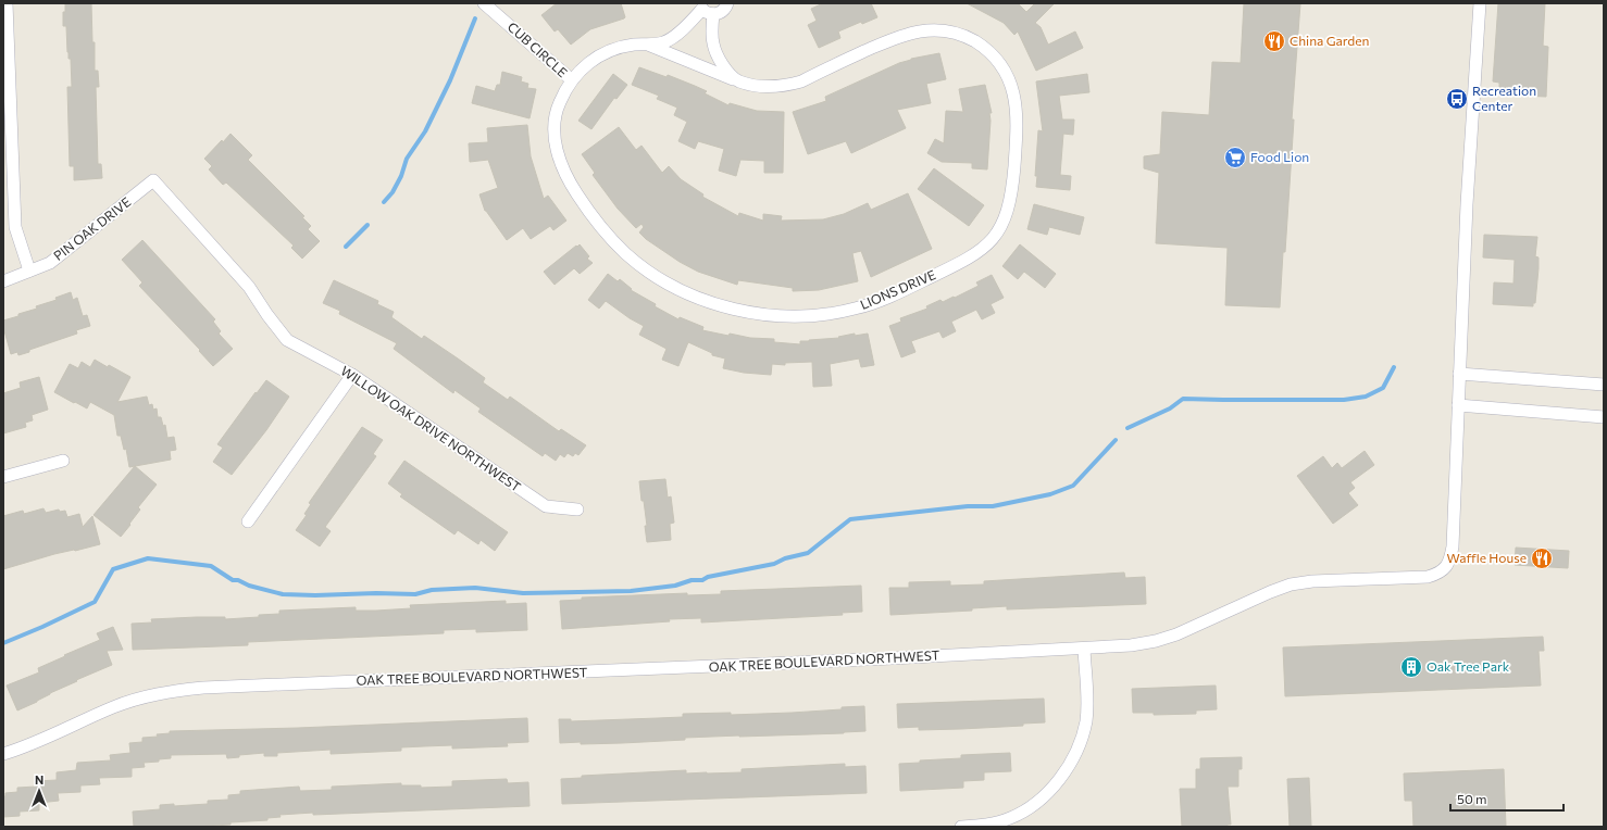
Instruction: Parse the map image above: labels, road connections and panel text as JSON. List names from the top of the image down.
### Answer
{
  "streets": {
    "street": [
      "CUB CIRCLE",
      "PIN OAK DRIVE",
      "LIONS DRIVE",
      "WILLOW OAK DRIVE NORTHWEST",
      "OAK TREE BOULEVARD NORTHWEST"
    ]
  },
  "crossings": [
    ["CUB CIRCLE", "LIONS DRIVE"],
    ["PIN OAK DRIVE", "WILLOW OAK DRIVE NORTHWEST"]
  ],
  "places": {
    "restaurant": ["China Garden", "Waffle House"],
    "bus stop": ["Recreation Center"],
    "supermarket": ["Food Lion"],
    "building": ["Oak Tree Park"]
  },
  "scale_bar": "50 m",
  "north": "top"
}
